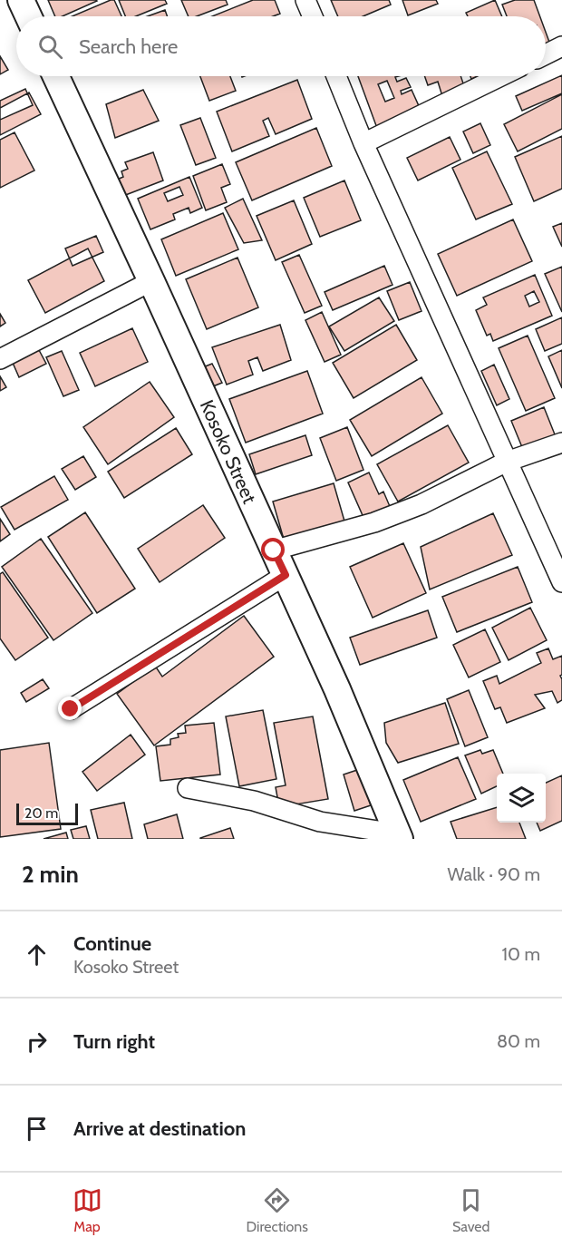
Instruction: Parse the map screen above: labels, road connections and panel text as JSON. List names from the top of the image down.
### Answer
{
  "streets": {
    "street": ["Kosoko Street"]
  },
  "scale_bar": "20 m",
  "page": {
    "search": "Search here",
    "scale": "20 m",
    "heading": ["2 min", "Walk · 90 m"],
    "list": [
      ["Continue", "Kosoko Street", "10 m"],
      ["Turn right", "80 m"],
      "Arrive at destination"
    ],
    "nav": ["Map", "Directions", "Saved"]
  }
}
